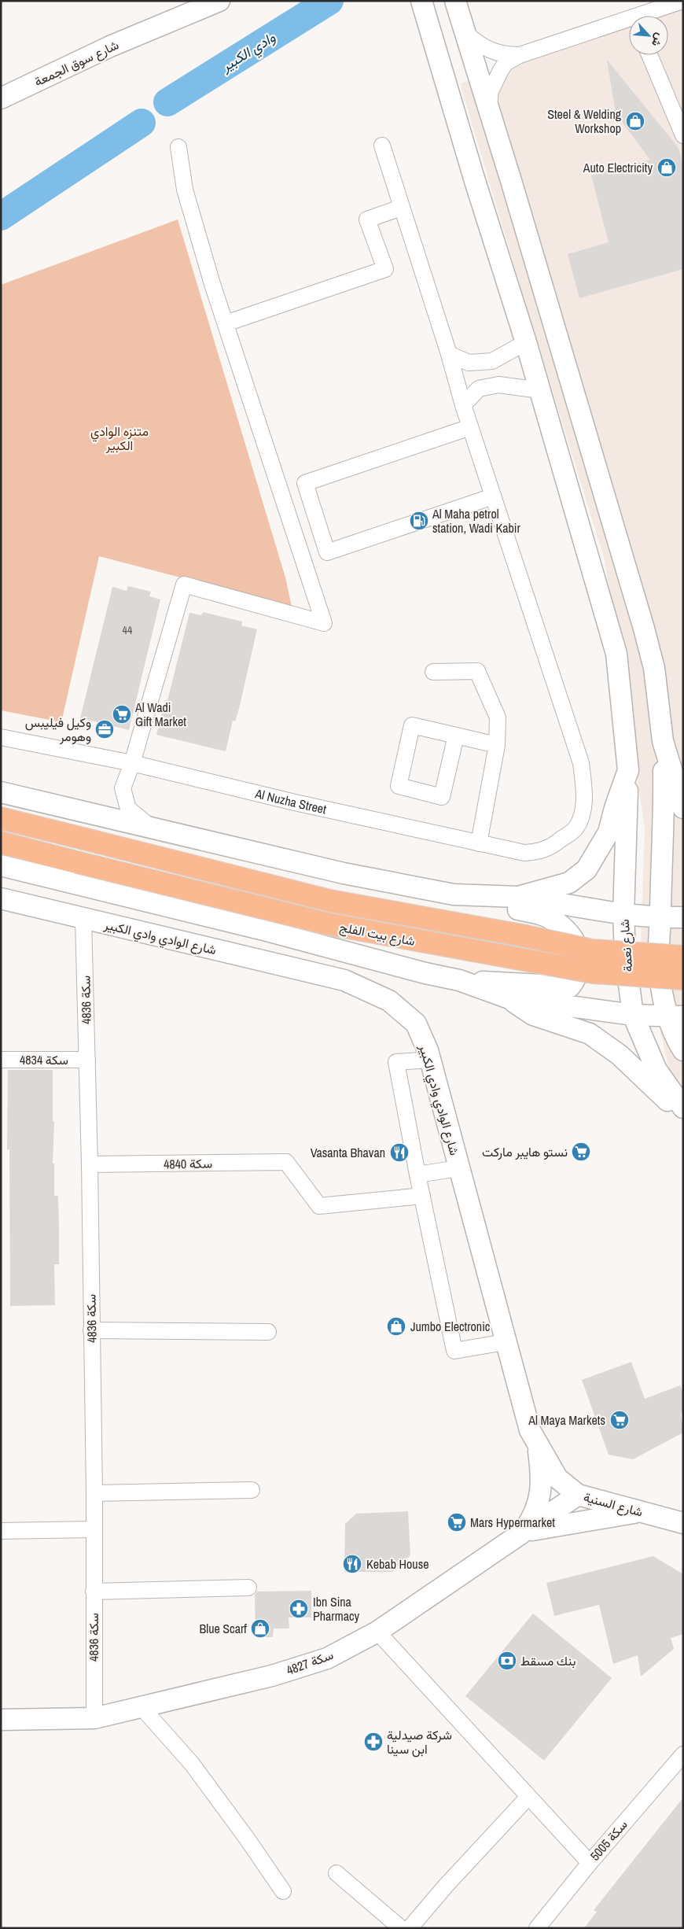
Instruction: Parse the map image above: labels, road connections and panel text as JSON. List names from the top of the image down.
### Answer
{
  "streets": {
    "main road": ["شارع بيت الفلج"],
    "street": [
      "شارع سوق الجمعة",
      "Al Nuzha Street",
      "شارع الوادي وادي الكبير",
      "شارع نعمة",
      "سكة 4836",
      "سكة 4834",
      "سكة 4840",
      "شارع السنية",
      "سكة 4827",
      "سكة 5005"
    ]
  },
  "crossings": [
    ["شارع الوادي وادي الكبير", "سكة 4836"],
    ["شارع الوادي وادي الكبير", "شارع السنية"],
    ["شارع الوادي وادي الكبير", "سكة 4827"],
    ["سكة 4836", "سكة 4834"],
    ["سكة 4836", "سكة 4840"],
    ["سكة 4836", "سكة 4827"],
    ["شارع السنية", "سكة 4827"]
  ],
  "water": ["وادي الكبير"],
  "parks": ["متنزه الوادي الكبير"],
  "places": {
    "shop": [
      "Steel & Welding Workshop",
      "Auto Electricity",
      "Jumbo Electronic",
      "Blue Scarf"
    ],
    "fuel station": ["Al Maha petrol station, Wadi Kabir"],
    "supermarket": [
      "Al Wadi Gift Market",
      "نستو هايبر ماركت",
      "Al Maya Markets",
      "Mars Hypermarket"
    ],
    "office": ["وكيل فيليبس وهومر"],
    "restaurant": ["Vasanta Bhavan", "Kebab House"],
    "pharmacy": ["Ibn Sina Pharmacy", "شركة صيدلية ابن سينا"],
    "bank": ["بنك مسقط"]
  },
  "house_numbers": ["44"],
  "north": "bottom right"
}
